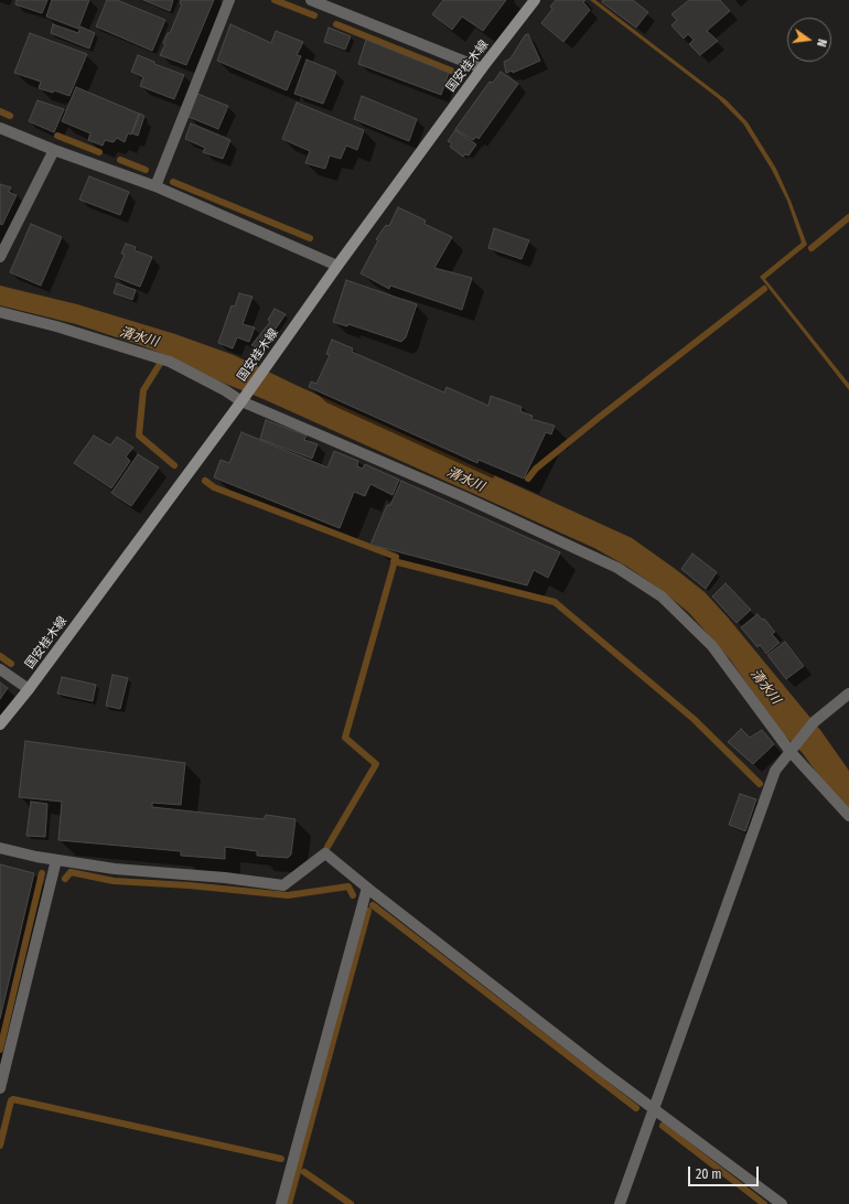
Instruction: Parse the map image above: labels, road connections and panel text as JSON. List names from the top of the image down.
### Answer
{
  "streets": {
    "main road": ["国安桂木線"]
  },
  "water": ["清水川"],
  "scale_bar": "20 m",
  "north": "right"
}
